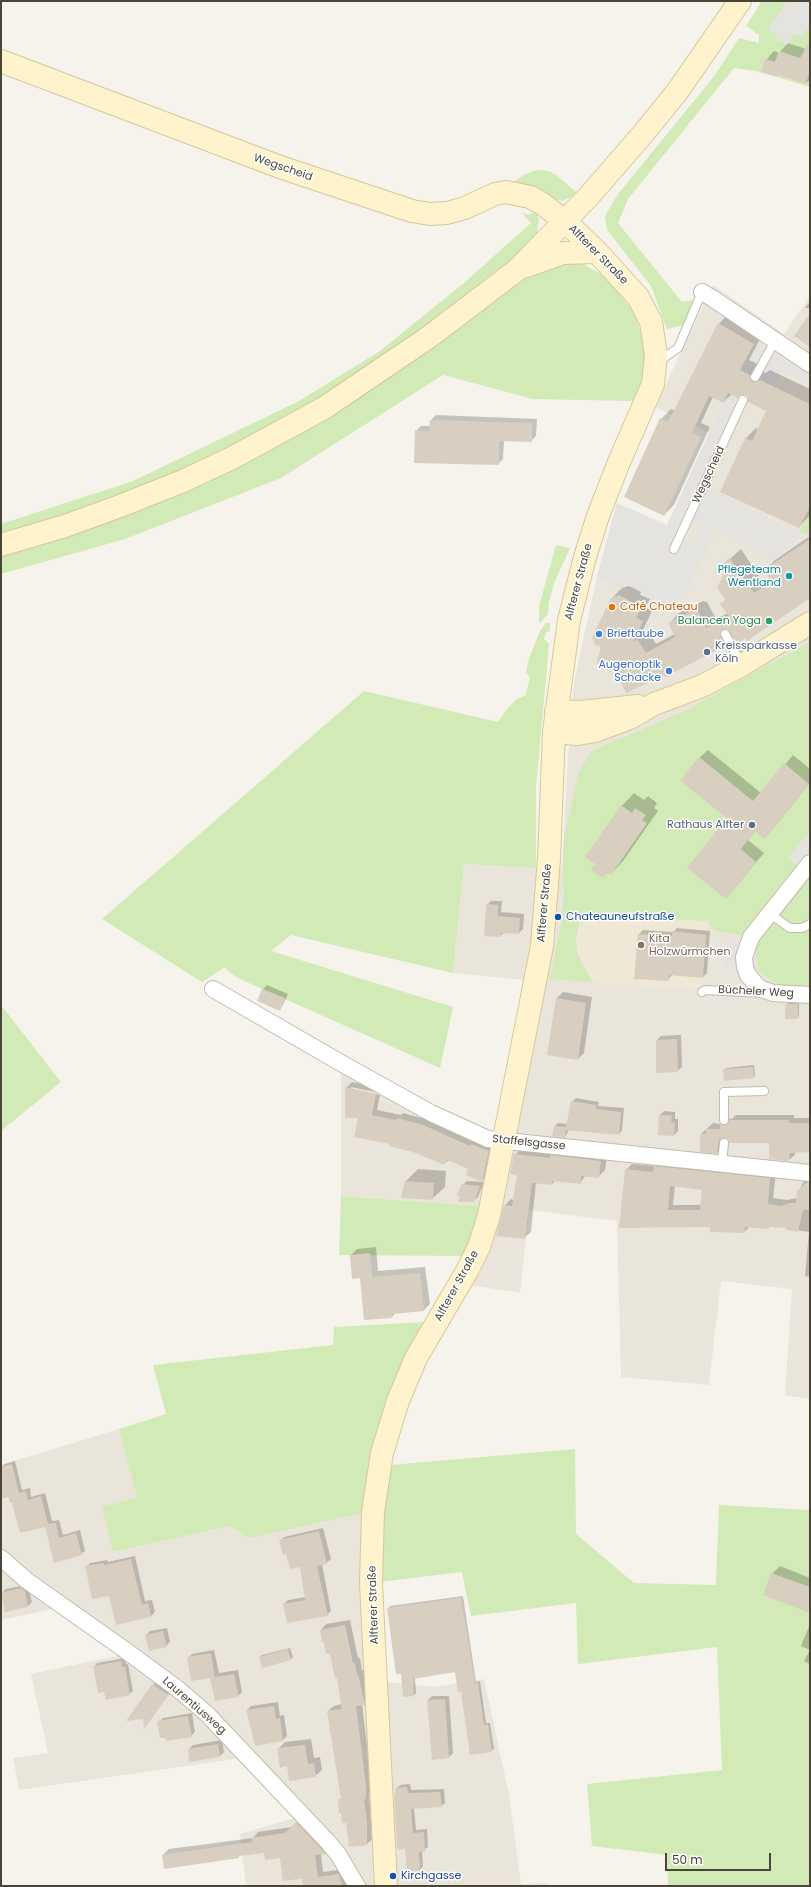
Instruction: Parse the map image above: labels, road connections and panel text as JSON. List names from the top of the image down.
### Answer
{
  "streets": {
    "street": [
      "Wegscheid",
      "Alfterer Straße",
      "Bücheler Weg",
      "Staffelsgasse",
      "Laurentiusweg"
    ]
  },
  "crossings": [
    ["Wegscheid", "Alfterer Straße"],
    ["Alfterer Straße", "Staffelsgasse"]
  ],
  "places": [
    "Pflegeteam Wentland",
    "Café Chateau",
    "Balancen Yoga",
    "Brieftaube",
    "Kreissparkasse Köln",
    "Augenoptik Schacke",
    "Rathaus Alfter",
    "Chateauneufstraße",
    "Kita Holzwürmchen",
    "Kirchgasse"
  ],
  "scale_bar": "50 m"
}
